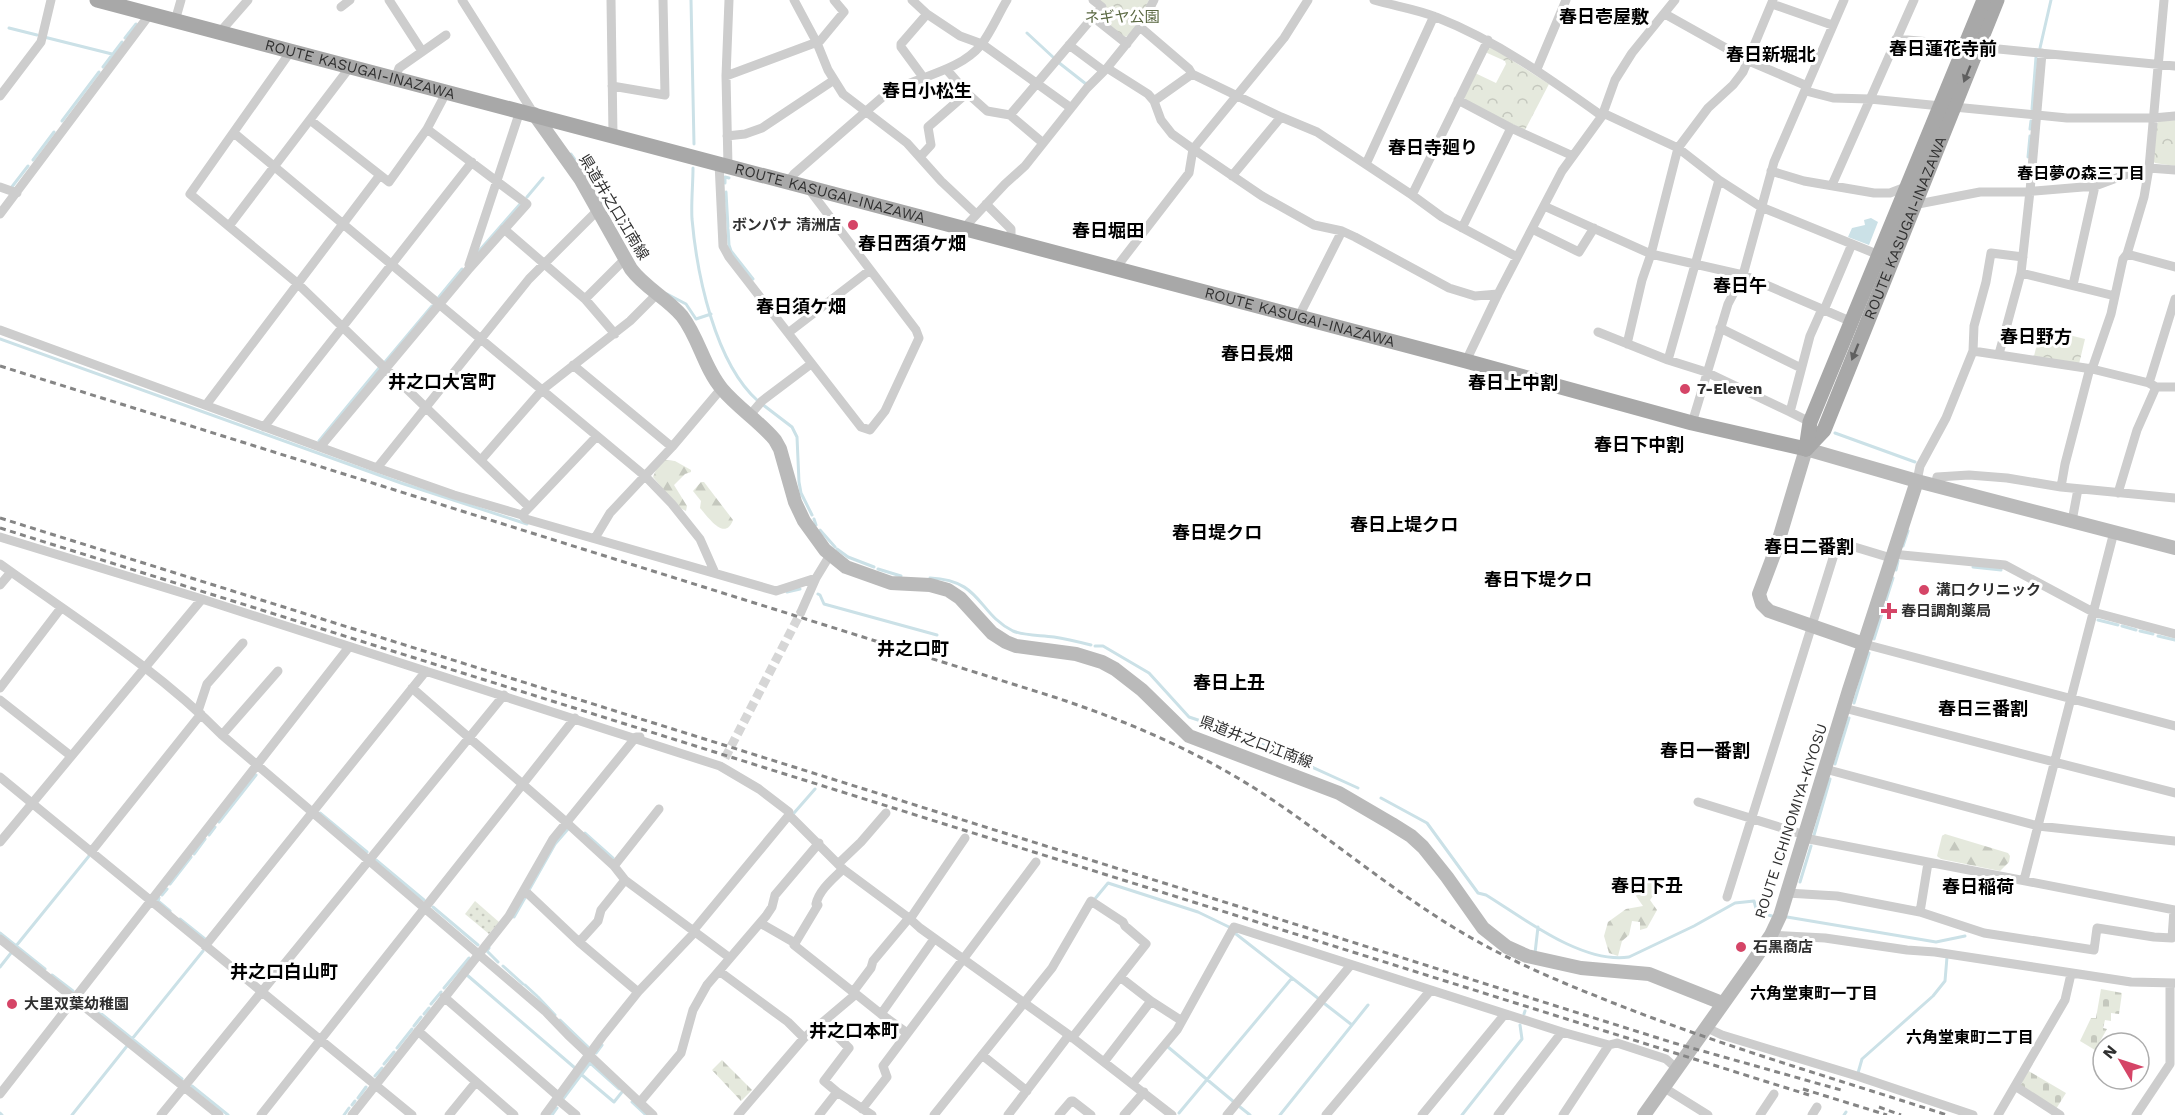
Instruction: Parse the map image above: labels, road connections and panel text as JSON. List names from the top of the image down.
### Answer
{
  "streets": {
    "main road": ["ROUTE KASUGAI-INAZAWA", "県道井之口江南線", "ROUTE ICHINOMIYA-KIYOSU"]
  },
  "crossings": [
    ["ROUTE KASUGAI-INAZAWA", "県道井之口江南線"],
    ["県道井之口江南線", "ROUTE ICHINOMIYA-KIYOSU"]
  ],
  "districts": [
    "春日壱屋敷",
    "春日蓮花寺前",
    "春日新堀北",
    "春日小松生",
    "春日寺廻り",
    "春日夢の森三丁目",
    "春日堀田",
    "春日西須ケ畑",
    "春日午",
    "春日須ケ畑",
    "春日野方",
    "春日長畑",
    "井之口大宮町",
    "春日上中割",
    "春日下中割",
    "春日上堤クロ",
    "春日堤クロ",
    "春日二番割",
    "春日下堤クロ",
    "井之口町",
    "春日上丑",
    "春日三番割",
    "春日一番割",
    "春日下丑",
    "春日稲荷",
    "井之口白山町",
    "六角堂東町一丁目",
    "井之口本町",
    "六角堂東町二丁目"
  ],
  "parks": ["ネギヤ公園"],
  "places": {
    "other": [
      "ボンパナ 清洲店",
      "7-Eleven",
      "溝口クリニック",
      "石黒商店",
      "大里双葉幼稚園"
    ],
    "health": ["春日調剤薬局"]
  },
  "north": "top left"
}
